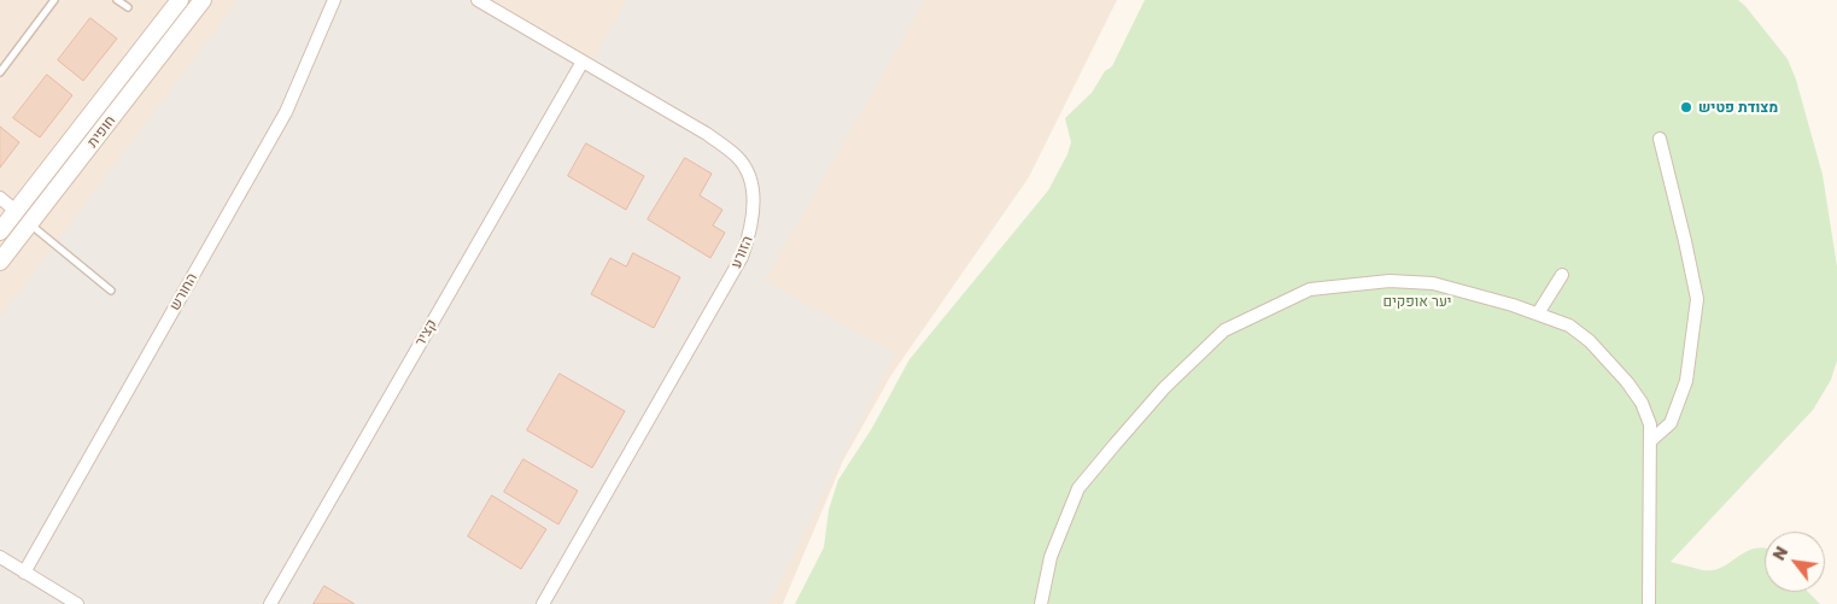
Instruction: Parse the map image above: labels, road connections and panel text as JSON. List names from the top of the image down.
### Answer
{
  "streets": {
    "main road": ["חופית"],
    "street": ["הזורע", "החורש", "קציר"]
  },
  "crossings": [
    ["הזורע", "קציר"]
  ],
  "parks": ["יער אופקים"],
  "places": ["מצודת פטיש"],
  "north": "top left"
}
